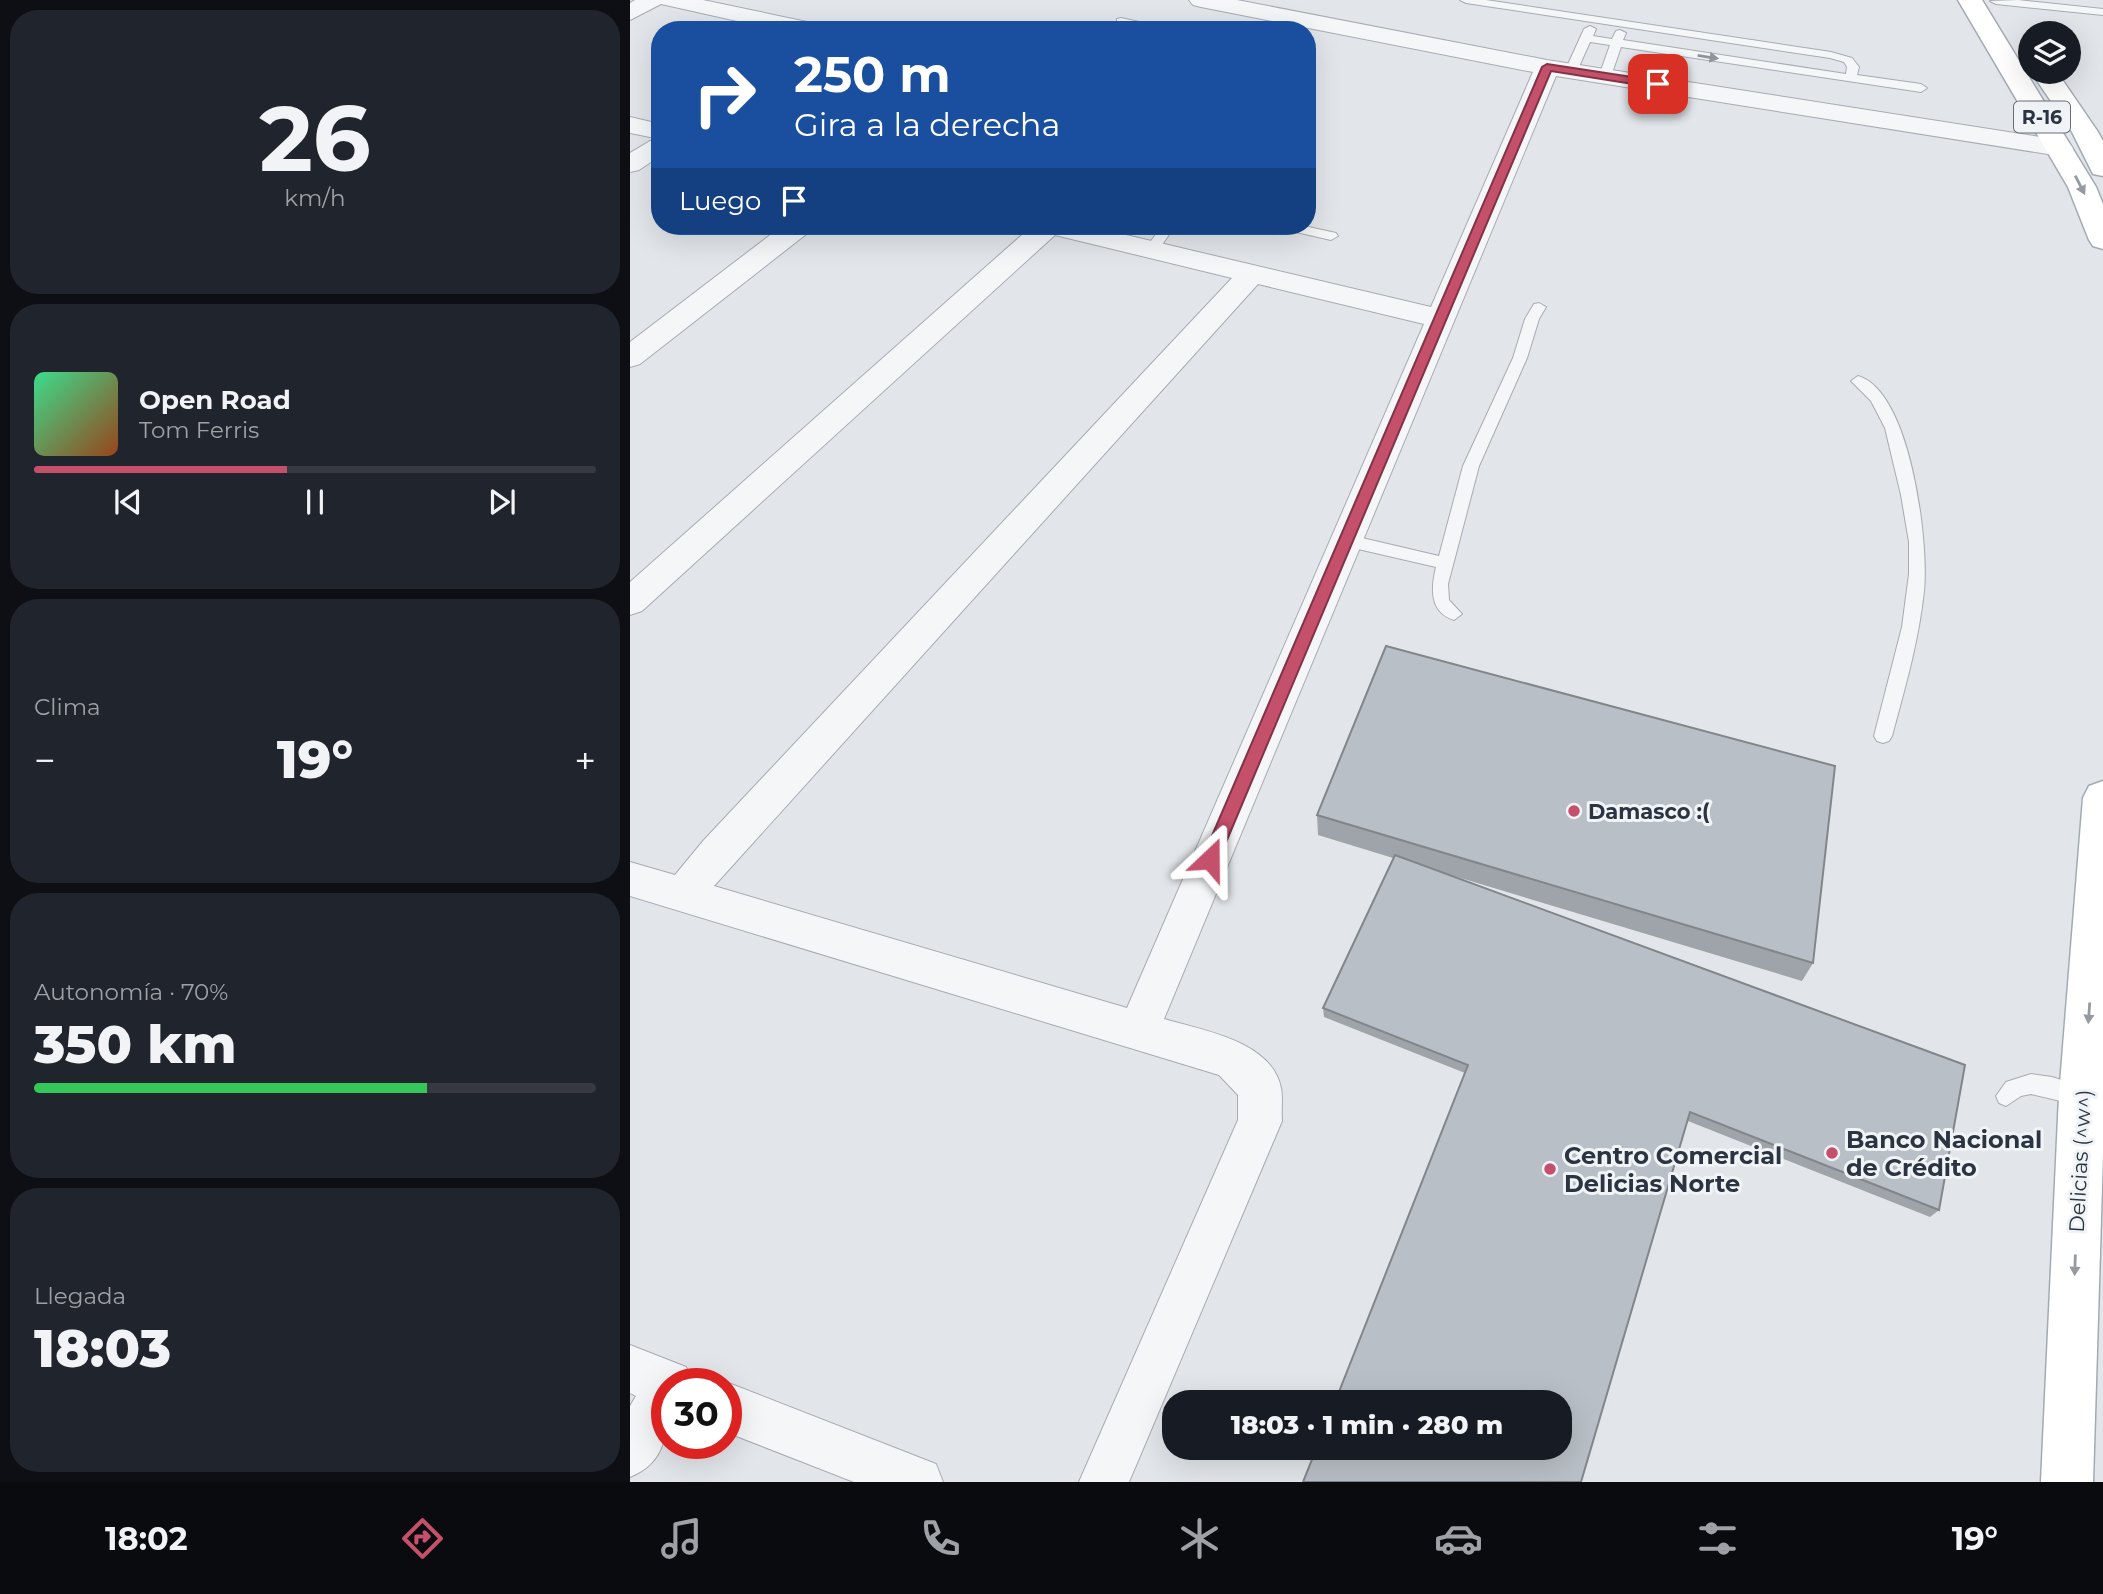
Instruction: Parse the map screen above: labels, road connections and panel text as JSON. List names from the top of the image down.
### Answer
{
  "streets": {
    "main road": ["R-16", "Delicias (^w^)"]
  },
  "one_way": ["Delicias (^w^)"],
  "places": ["Damasco :(", "Banco Nacional de Crédito", "Centro Comercial Delicias Norte"],
  "page": {
    "tile": [
      ["26", "km/h"],
      "Clima",
      ["Autonomía · 70%", "350 km"],
      ["Llegada", "18:03"]
    ],
    "turn": ["250 m", "Gira a la derecha"],
    "then": "Luego",
    "song": ["Open Road", "Tom Ferris"],
    "heat": ["−", "19°", "+"],
    "limit": "30",
    "trip": "18:03 · 1 min · 280 m",
    "tabs": ["18:02", "19°"]
  }
}
